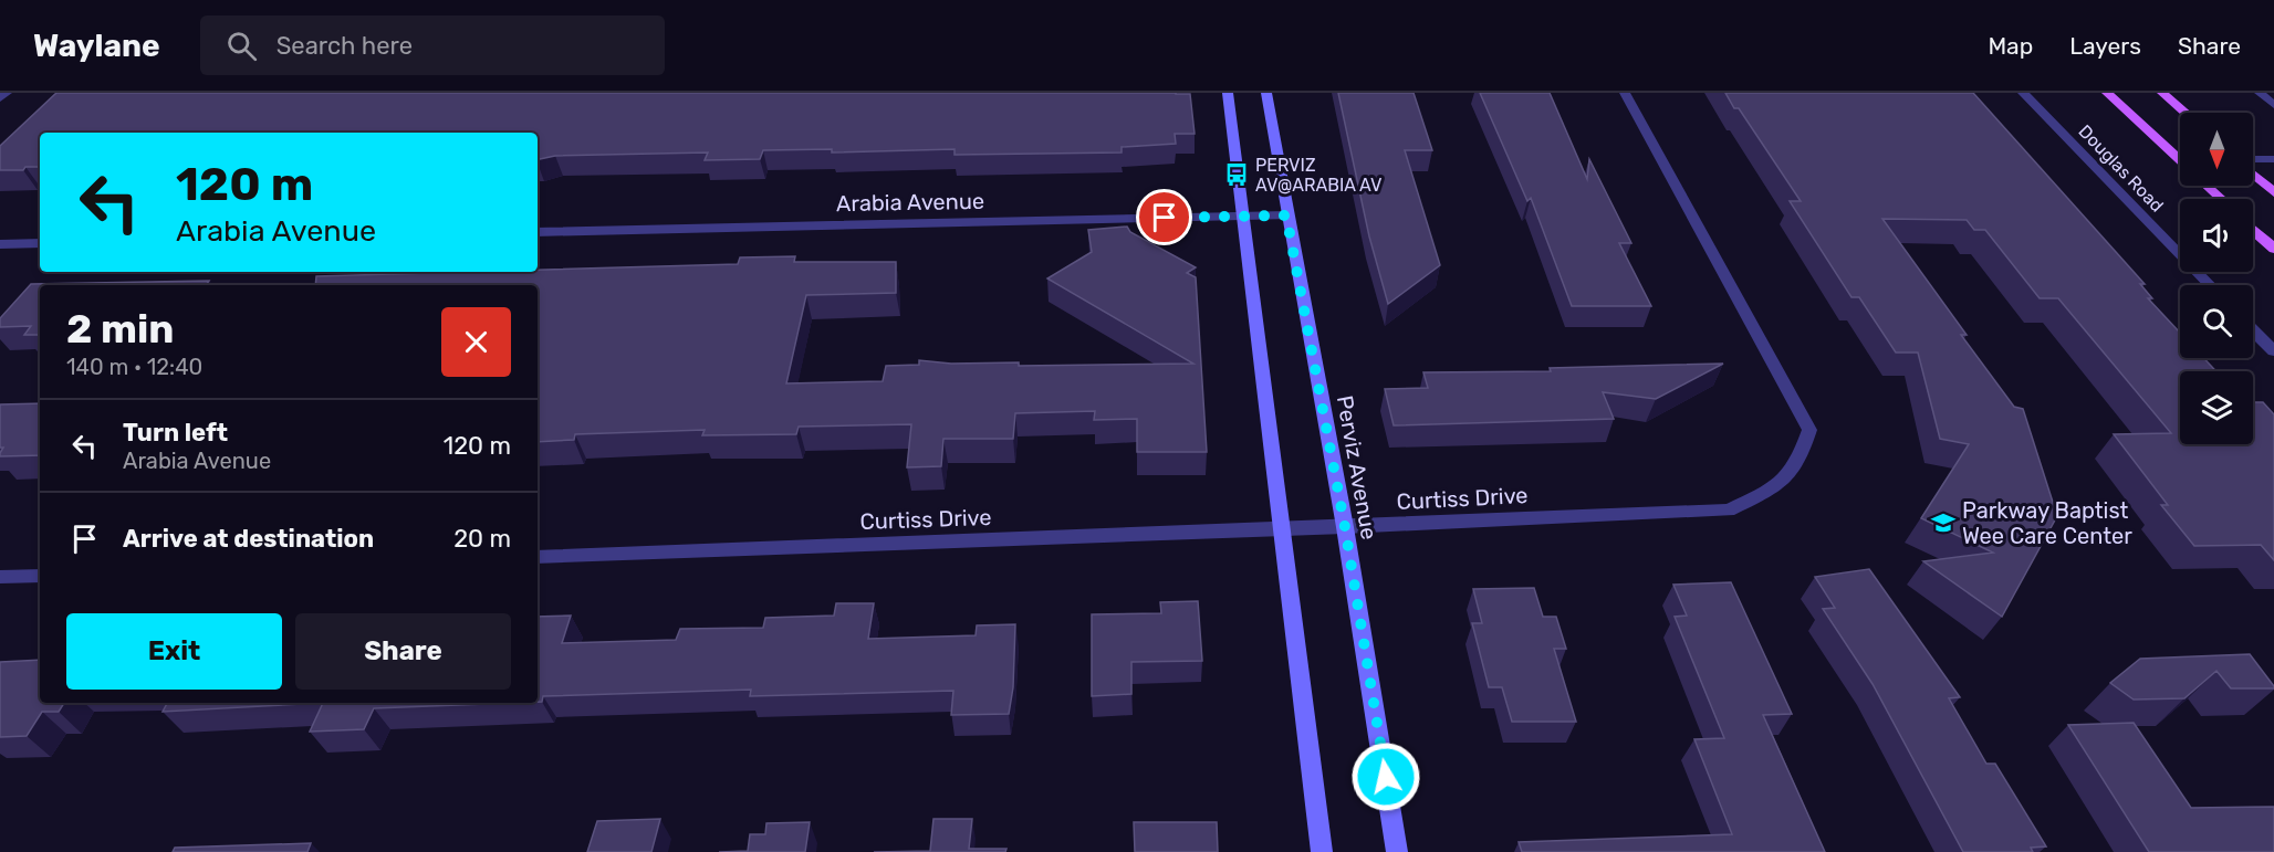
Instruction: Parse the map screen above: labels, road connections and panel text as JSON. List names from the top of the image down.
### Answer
{
  "streets": {
    "street": [
      "Douglas Road",
      "Arabia Avenue",
      "Perviz Avenue",
      "Curtiss Drive"
    ]
  },
  "crossings": [
    ["Arabia Avenue", "Perviz Avenue"],
    ["Perviz Avenue", "Curtiss Drive"]
  ],
  "places": {
    "bus stop": ["PERVIZ AV@ARABIA AV"],
    "school or university": ["Parkway Baptist Wee Care Center"]
  },
  "north": "bottom",
  "page": {
    "header": "Waylane",
    "search": "Search here",
    "nav": ["Map", "Layers", "Share"],
    "turn": ["120 m", "Arabia Avenue"],
    "heading": ["2 min", "140 m · 12:40"],
    "list": [
      {
        "name": "Turn left",
        "note": "Arabia Avenue",
        "value": "120 m"
      },
      {
        "name": "Arrive at destination",
        "value": "20 m"
      }
    ],
    "buttons": ["Exit", "Share"]
  }
}
